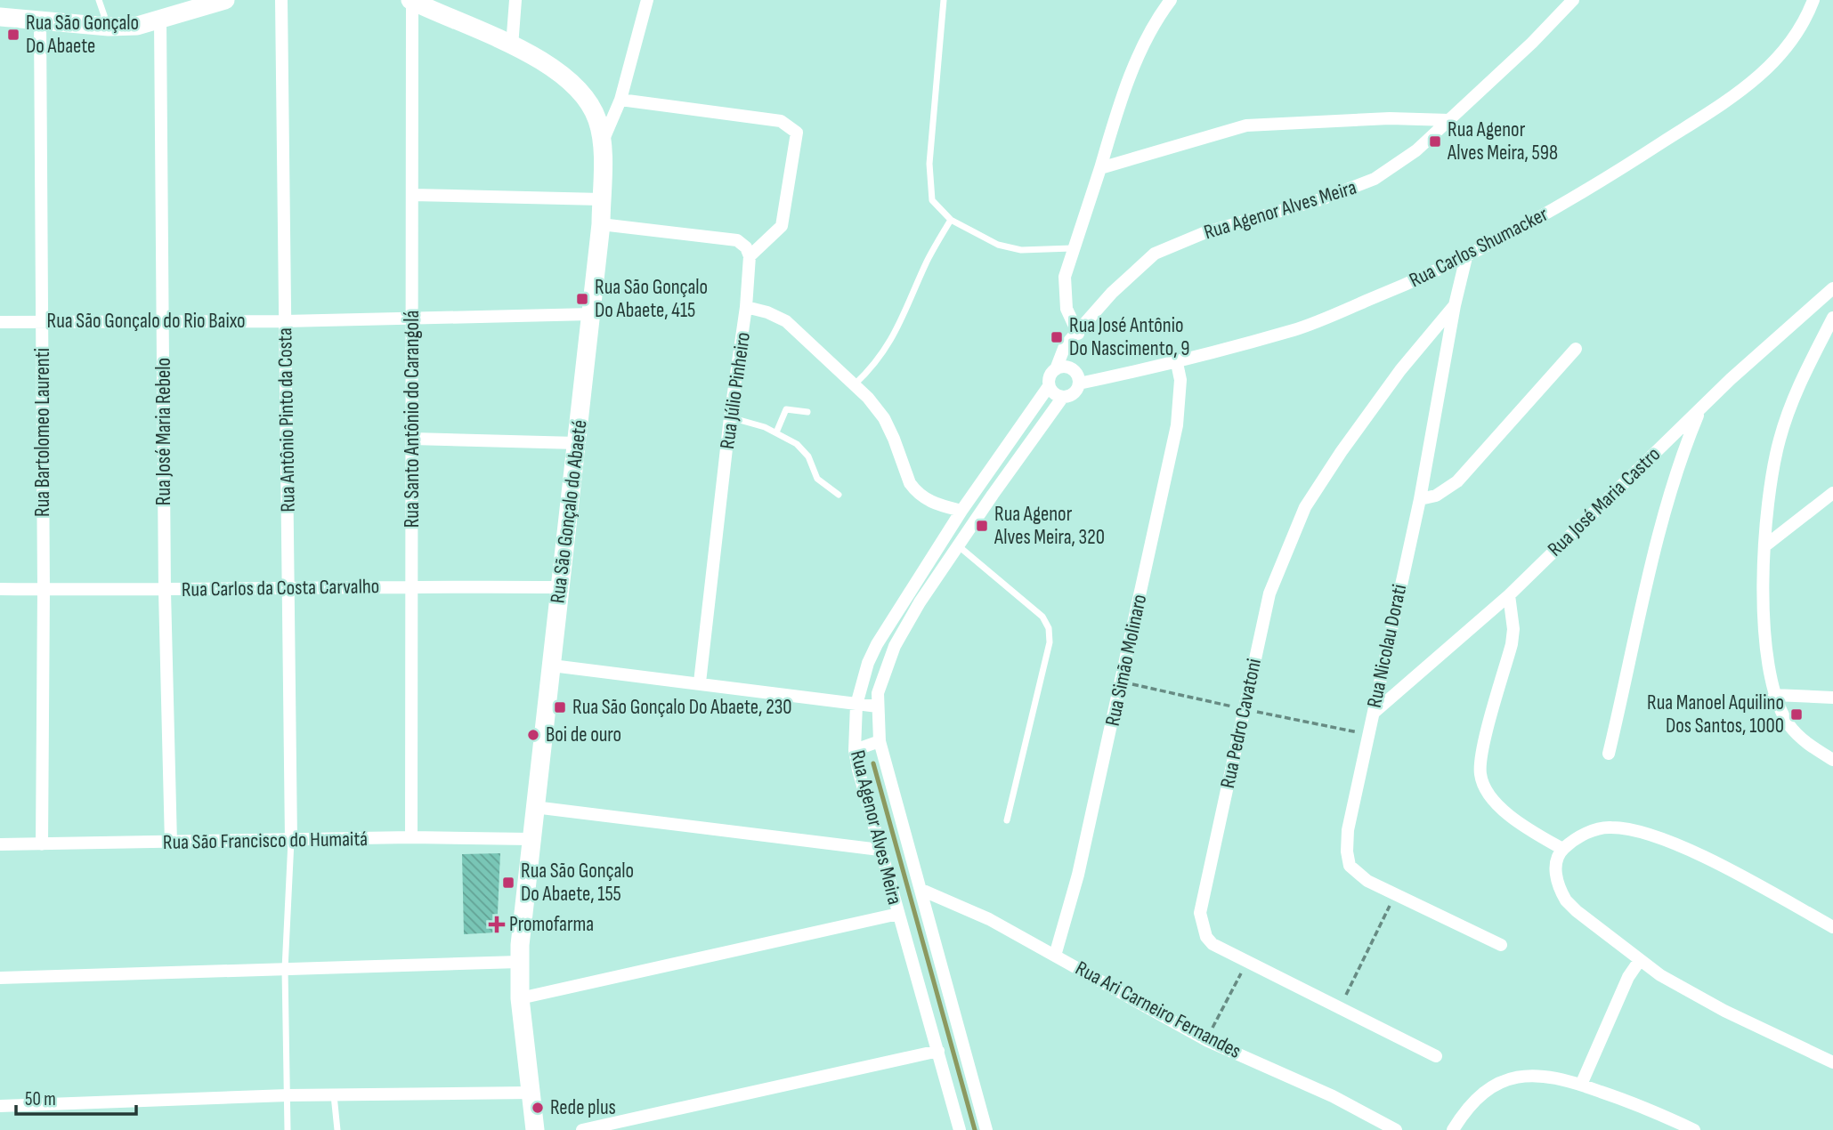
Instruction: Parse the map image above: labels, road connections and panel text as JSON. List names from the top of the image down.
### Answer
{
  "streets": {
    "street": [
      "Rua Agenor Alves Meira",
      "Rua Carlos Shumacker",
      "Rua São Gonçalo do Rio Baixo",
      "Rua Júlio Pinheiro",
      "Rua Santo Antônio do Carangolá",
      "Rua Antônio Pinto da Costa",
      "Rua José Maria Rebelo",
      "Rua Bartolomeo Laurenti",
      "Rua José Maria Castro",
      "Rua São Gonçalo do Abaeté",
      "Rua Carlos da Costa Carvalho",
      "Rua Nicolau Dorati",
      "Rua Simão Molinaro",
      "Rua Pedro Cavatoni",
      "Rua São Francisco do Humaitá",
      "Rua Ari Carneiro Fernandes"
    ]
  },
  "crossings": [
    ["Rua Agenor Alves Meira", "Rua Carlos Shumacker"],
    ["Rua Agenor Alves Meira", "Rua Ari Carneiro Fernandes"],
    ["Rua Carlos Shumacker", "Rua Nicolau Dorati"],
    ["Rua Carlos Shumacker", "Rua Simão Molinaro"],
    ["Rua São Gonçalo do Rio Baixo", "Rua Santo Antônio do Carangolá"],
    ["Rua São Gonçalo do Rio Baixo", "Rua Antônio Pinto da Costa"],
    ["Rua São Gonçalo do Rio Baixo", "Rua José Maria Rebelo"],
    ["Rua São Gonçalo do Rio Baixo", "Rua Bartolomeo Laurenti"],
    ["Rua São Gonçalo do Rio Baixo", "Rua São Gonçalo do Abaeté"],
    ["Rua Santo Antônio do Carangolá", "Rua São Gonçalo do Abaeté"],
    ["Rua Santo Antônio do Carangolá", "Rua Carlos da Costa Carvalho"],
    ["Rua Santo Antônio do Carangolá", "Rua São Francisco do Humaitá"],
    ["Rua Antônio Pinto da Costa", "Rua Carlos da Costa Carvalho"],
    ["Rua Antônio Pinto da Costa", "Rua São Francisco do Humaitá"],
    ["Rua José Maria Rebelo", "Rua Carlos da Costa Carvalho"],
    ["Rua José Maria Rebelo", "Rua São Francisco do Humaitá"],
    ["Rua Bartolomeo Laurenti", "Rua Carlos da Costa Carvalho"],
    ["Rua Bartolomeo Laurenti", "Rua São Francisco do Humaitá"],
    ["Rua José Maria Castro", "Rua Nicolau Dorati"],
    ["Rua São Gonçalo do Abaeté", "Rua Carlos da Costa Carvalho"],
    ["Rua São Gonçalo do Abaeté", "Rua São Francisco do Humaitá"],
    ["Rua Nicolau Dorati", "Rua Pedro Cavatoni"],
    ["Rua Simão Molinaro", "Rua Ari Carneiro Fernandes"]
  ],
  "places": {
    "transit": [
      "Rua São Gonçalo Do Abaete",
      "Rua Agenor Alves Meira, 598",
      "Rua São Gonçalo Do Abaete, 415",
      "Rua José Antônio Do Nascimento, 9",
      "Rua Agenor Alves Meira, 320",
      "Rua São Gonçalo Do Abaete, 230",
      "Rua Manoel Aquilino Dos Santos, 1000",
      "Rua São Gonçalo Do Abaete, 155"
    ],
    "other": ["Boi de ouro", "Rede plus"],
    "health": ["Promofarma"]
  },
  "scale_bar": "50 m"
}
